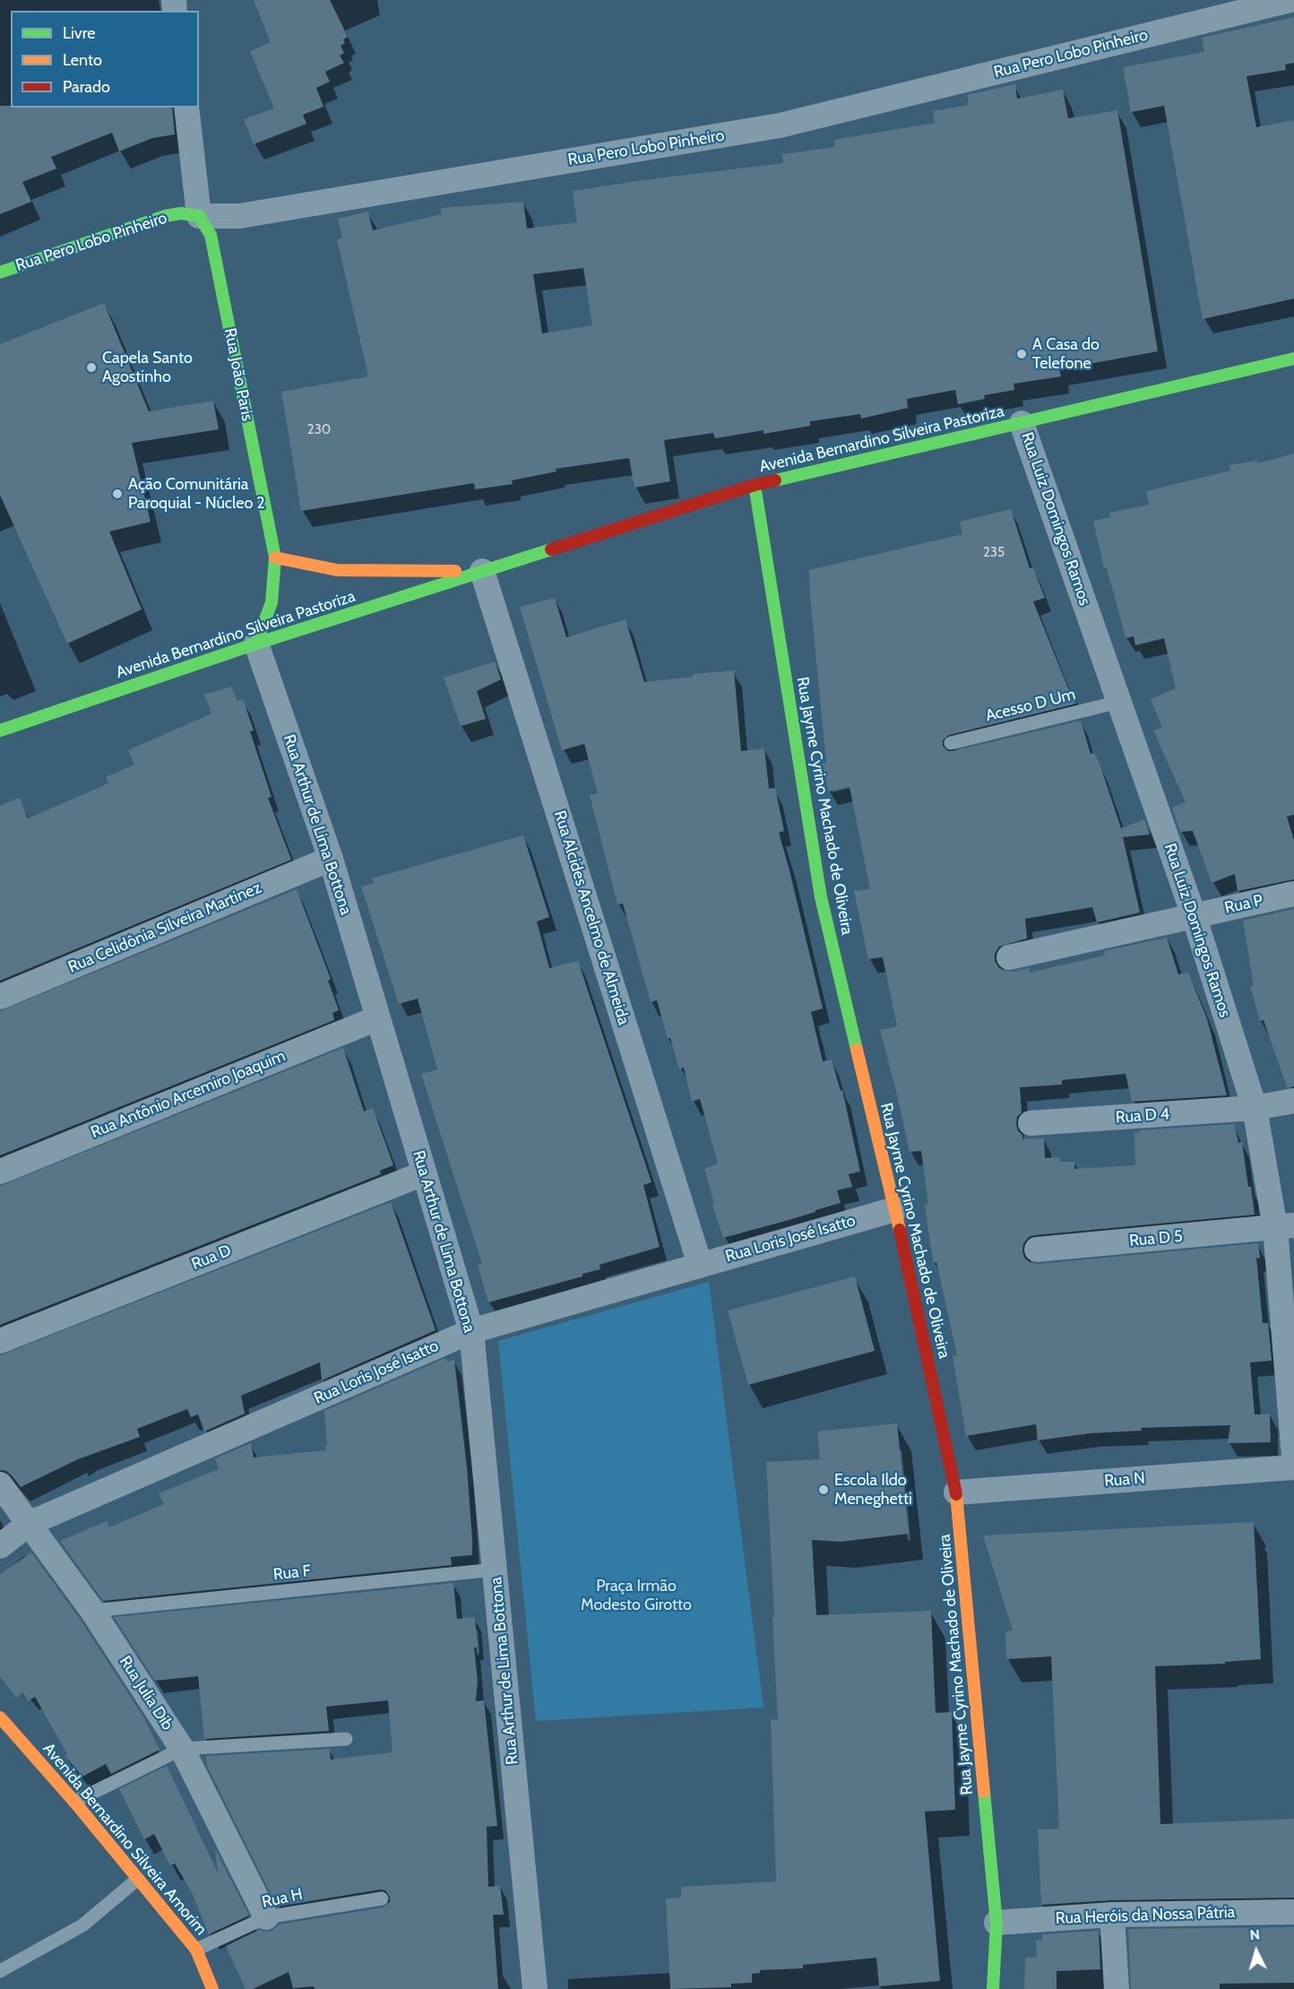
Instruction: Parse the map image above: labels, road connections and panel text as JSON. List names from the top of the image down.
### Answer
{
  "streets": {
    "main road": [
      "Rua Pero Lobo Pinheiro",
      "Rua João Paris",
      "Avenida Bernardino Silveira Pastoriza",
      "Rua Jayme Cyrino Machado de Oliveira",
      "Avenida Bernardino Silveira Amorim"
    ],
    "street": [
      "Rua Luiz Domingos Ramos",
      "Rua Arthur de Lima Bottona",
      "Rua P",
      "Rua Alcides Ancelmo de Almeida",
      "Rua Celidônia Silveira Martinez",
      "Rua Antônio Arcemiro Joaquim",
      "Rua D 4",
      "Rua Loris José Isatto",
      "Rua D 5",
      "Rua D",
      "Rua N",
      "Rua Julia Dib",
      "Rua Heróis da Nossa Pátria"
    ],
    "lane": ["Acesso D Um", "Rua F", "Rua H"]
  },
  "crossings": [
    ["Rua Pero Lobo Pinheiro", "Rua João Paris"],
    ["Rua João Paris", "Avenida Bernardino Silveira Pastoriza"],
    ["Rua João Paris", "Rua Arthur de Lima Bottona"],
    ["Avenida Bernardino Silveira Pastoriza", "Rua Luiz Domingos Ramos"],
    ["Avenida Bernardino Silveira Pastoriza", "Rua Jayme Cyrino Machado de Oliveira"],
    ["Avenida Bernardino Silveira Pastoriza", "Rua Arthur de Lima Bottona"],
    ["Avenida Bernardino Silveira Pastoriza", "Rua Alcides Ancelmo de Almeida"],
    ["Rua Luiz Domingos Ramos", "Acesso D Um"],
    ["Rua Luiz Domingos Ramos", "Rua P"],
    ["Rua Luiz Domingos Ramos", "Rua D 4"],
    ["Rua Luiz Domingos Ramos", "Rua D 5"],
    ["Rua Jayme Cyrino Machado de Oliveira", "Rua Loris José Isatto"],
    ["Rua Jayme Cyrino Machado de Oliveira", "Rua N"],
    ["Rua Jayme Cyrino Machado de Oliveira", "Rua Heróis da Nossa Pátria"],
    ["Rua Arthur de Lima Bottona", "Rua Celidônia Silveira Martinez"],
    ["Rua Arthur de Lima Bottona", "Rua Antônio Arcemiro Joaquim"],
    ["Rua Arthur de Lima Bottona", "Rua Loris José Isatto"],
    ["Rua Arthur de Lima Bottona", "Rua D"],
    ["Rua Arthur de Lima Bottona", "Rua F"],
    ["Rua Alcides Ancelmo de Almeida", "Rua Loris José Isatto"],
    ["Rua Loris José Isatto", "Rua Julia Dib"],
    ["Rua F", "Rua Julia Dib"],
    ["Rua Julia Dib", "Rua H"],
    ["Avenida Bernardino Silveira Amorim", "Rua H"]
  ],
  "parks": ["Praça Irmão Modesto Girotto"],
  "places": [
    "A Casa do Telefone",
    "Capela Santo Agostinho",
    "Ação Comunitária Paroquial - Núcleo 2",
    "Escola Ildo Meneghetti"
  ],
  "house_numbers": ["230", "235"],
  "legend": ["Livre", "Lento", "Parado"],
  "north": "top"
}
